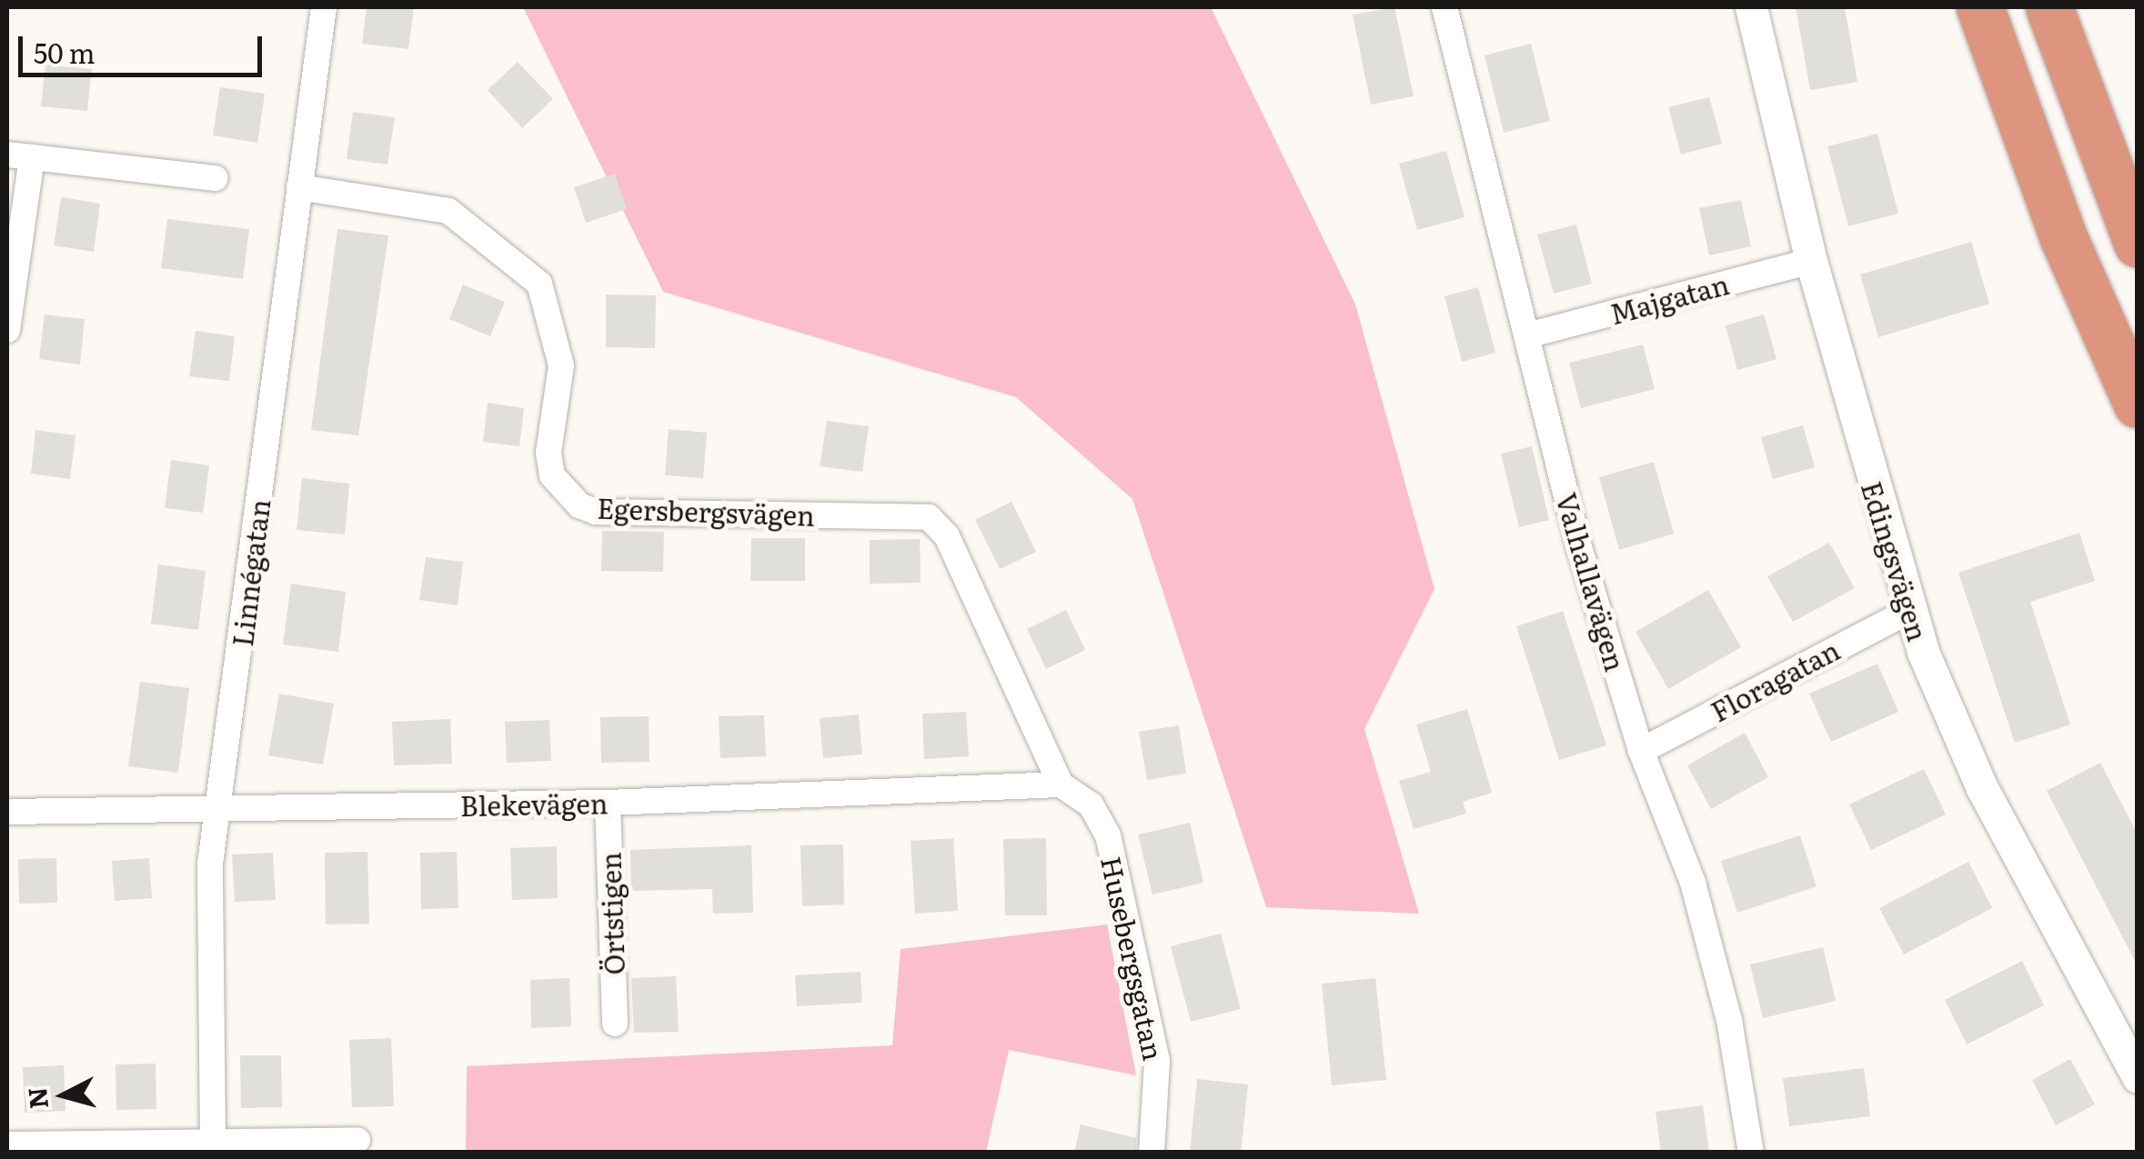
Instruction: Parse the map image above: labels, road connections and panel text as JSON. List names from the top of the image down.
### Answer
{
  "streets": {
    "street": [
      "Majgatan",
      "Egersbergsvägen",
      "Edingsvägen",
      "Linnégatan",
      "Valhallavägen",
      "Floragatan",
      "Blekevägen",
      "Örtstigen",
      "Husebergsgatan"
    ]
  },
  "crossings": [
    ["Majgatan", "Edingsvägen"],
    ["Majgatan", "Valhallavägen"],
    ["Egersbergsvägen", "Linnégatan"],
    ["Egersbergsvägen", "Blekevägen"],
    ["Egersbergsvägen", "Husebergsgatan"],
    ["Edingsvägen", "Floragatan"],
    ["Linnégatan", "Blekevägen"],
    ["Valhallavägen", "Floragatan"],
    ["Blekevägen", "Örtstigen"],
    ["Blekevägen", "Husebergsgatan"]
  ],
  "scale_bar": "50 m",
  "north": "left"
}
